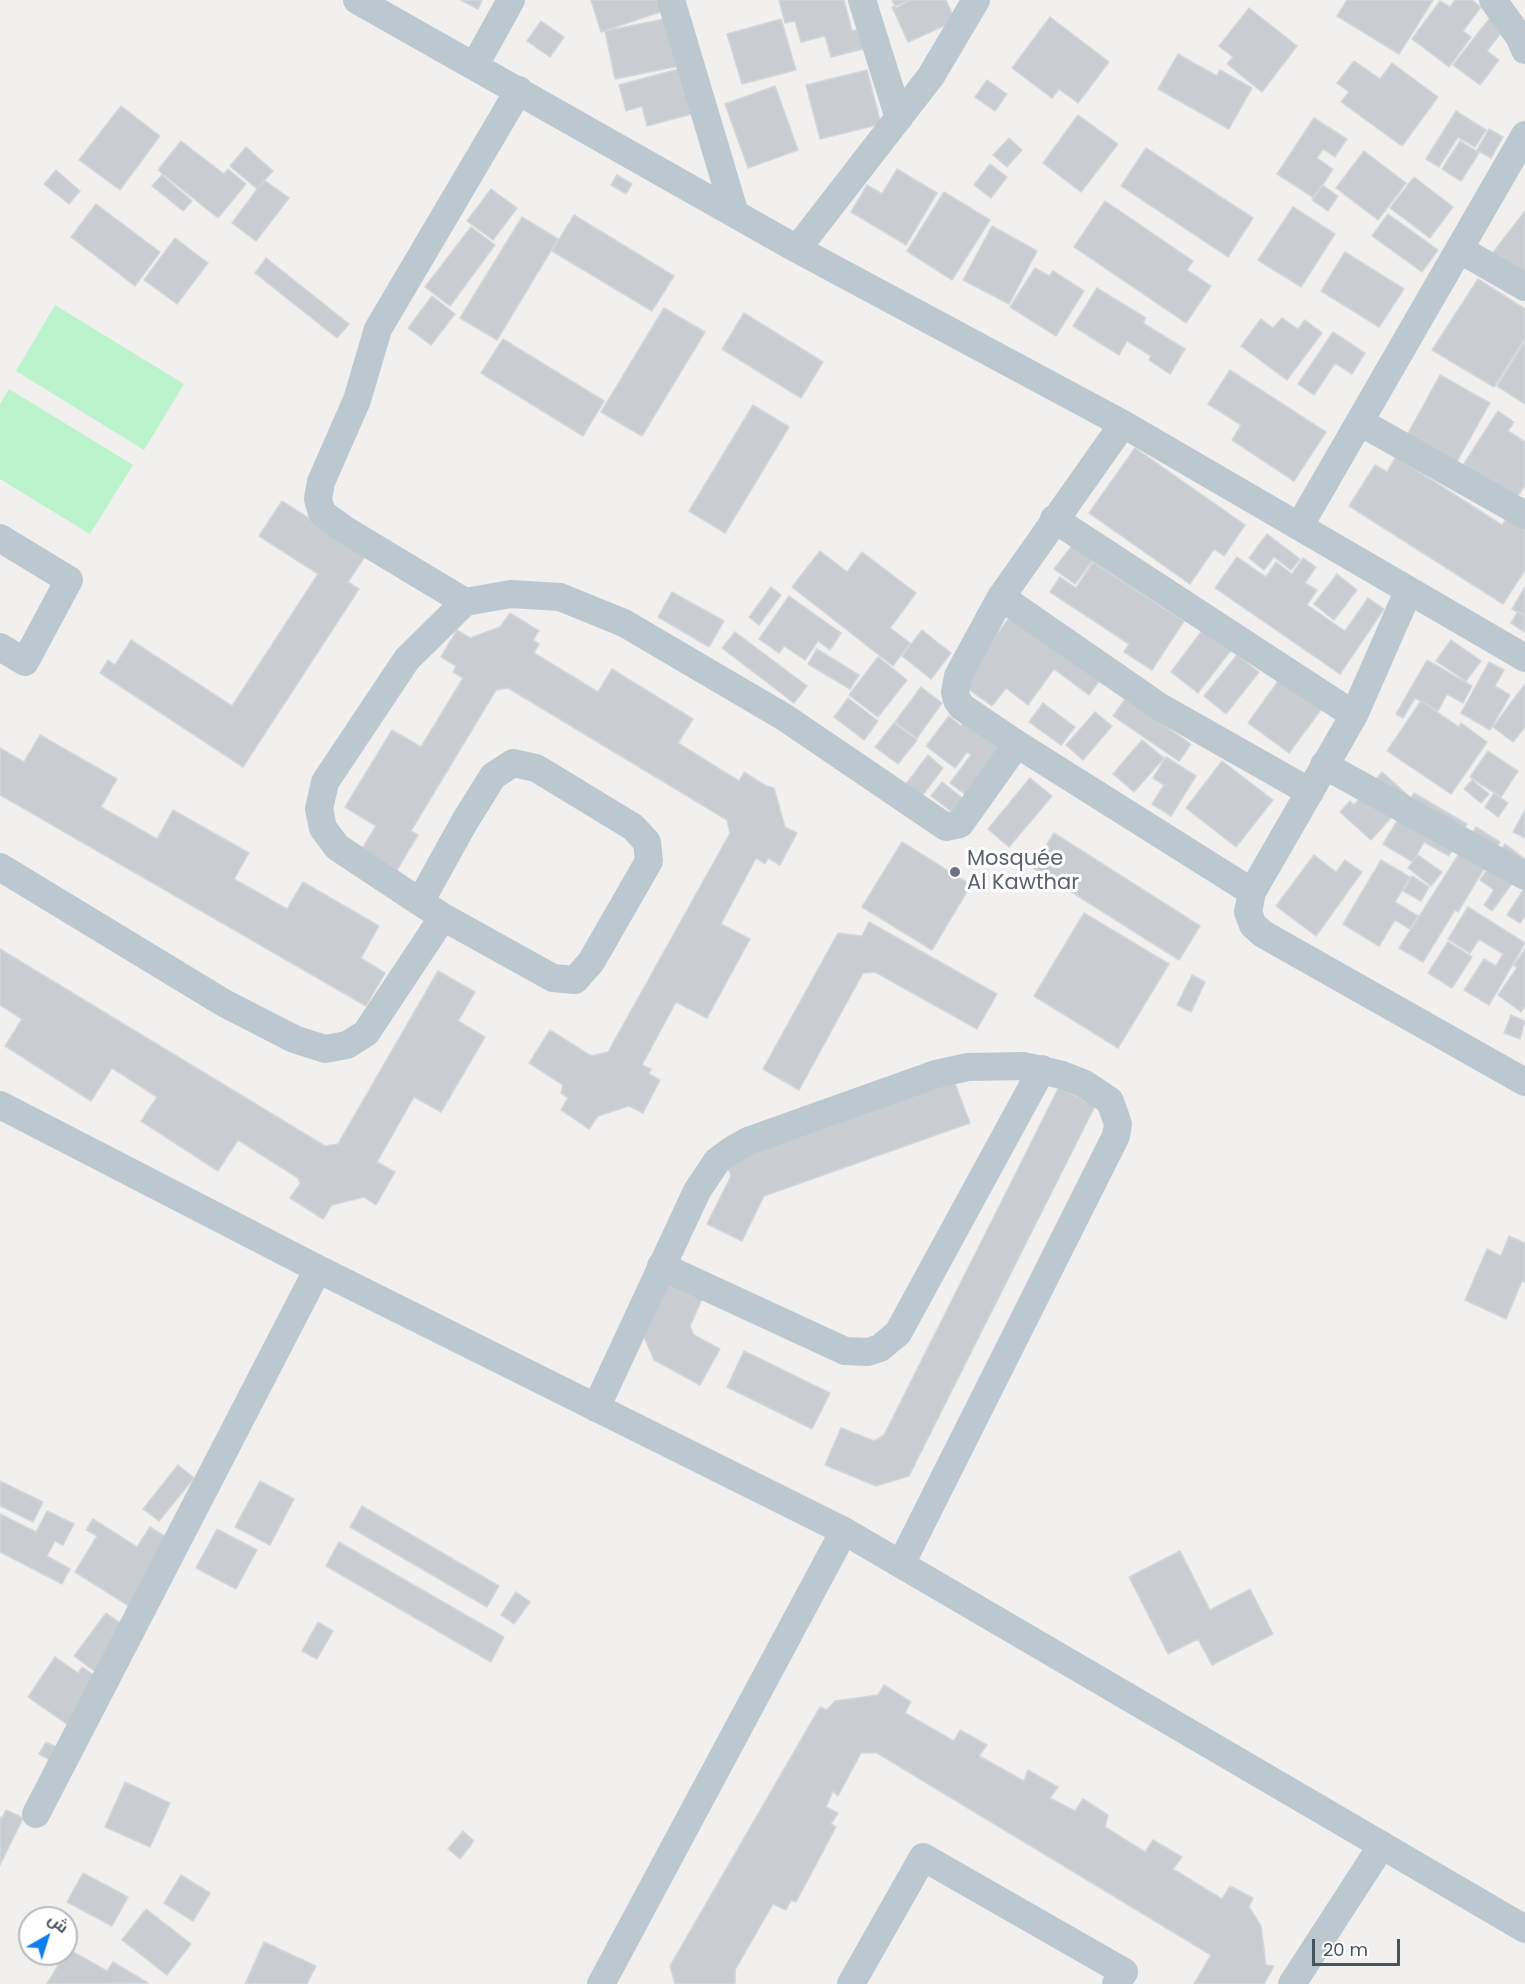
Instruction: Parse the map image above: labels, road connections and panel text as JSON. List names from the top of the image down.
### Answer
{
  "places": ["Mosquée Al Kawthar"],
  "scale_bar": "20 m",
  "north": "top right"
}
